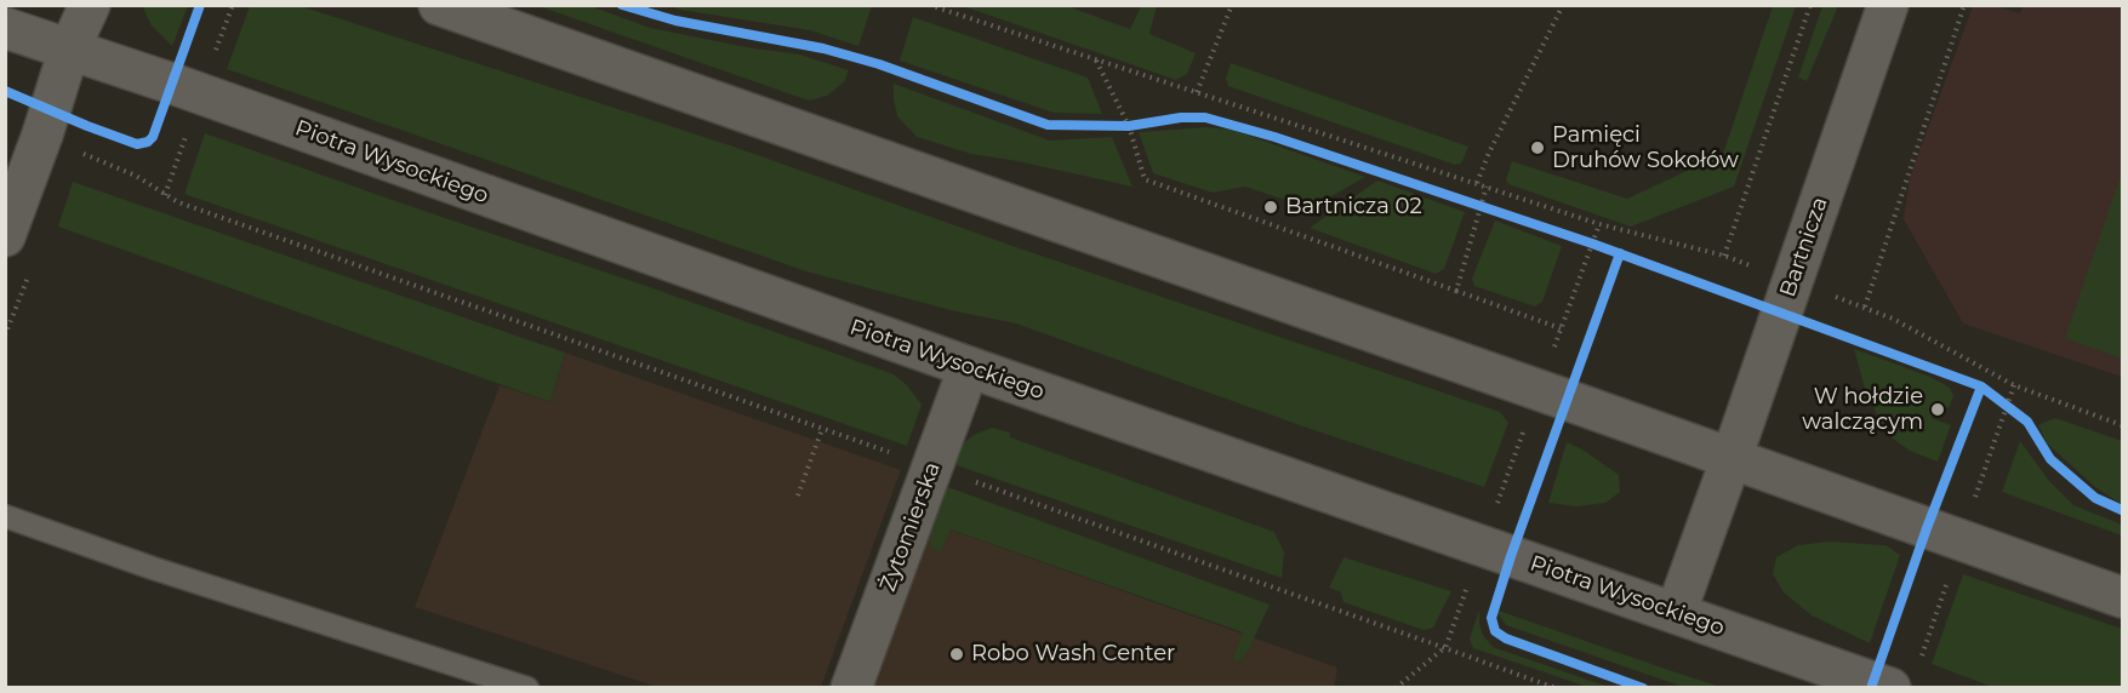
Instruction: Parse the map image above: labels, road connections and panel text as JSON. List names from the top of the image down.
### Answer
{
  "streets": {
    "main road": ["Piotra Wysockiego", "Bartnicza", "Żytomierska"]
  },
  "crossings": [
    ["Piotra Wysockiego", "Bartnicza"],
    ["Piotra Wysockiego", "Żytomierska"]
  ],
  "places": [
    "Pamięci Druhów Sokołów",
    "Bartnicza 02",
    "W hołdzie walczącym",
    "Robo Wash Center"
  ]
}
